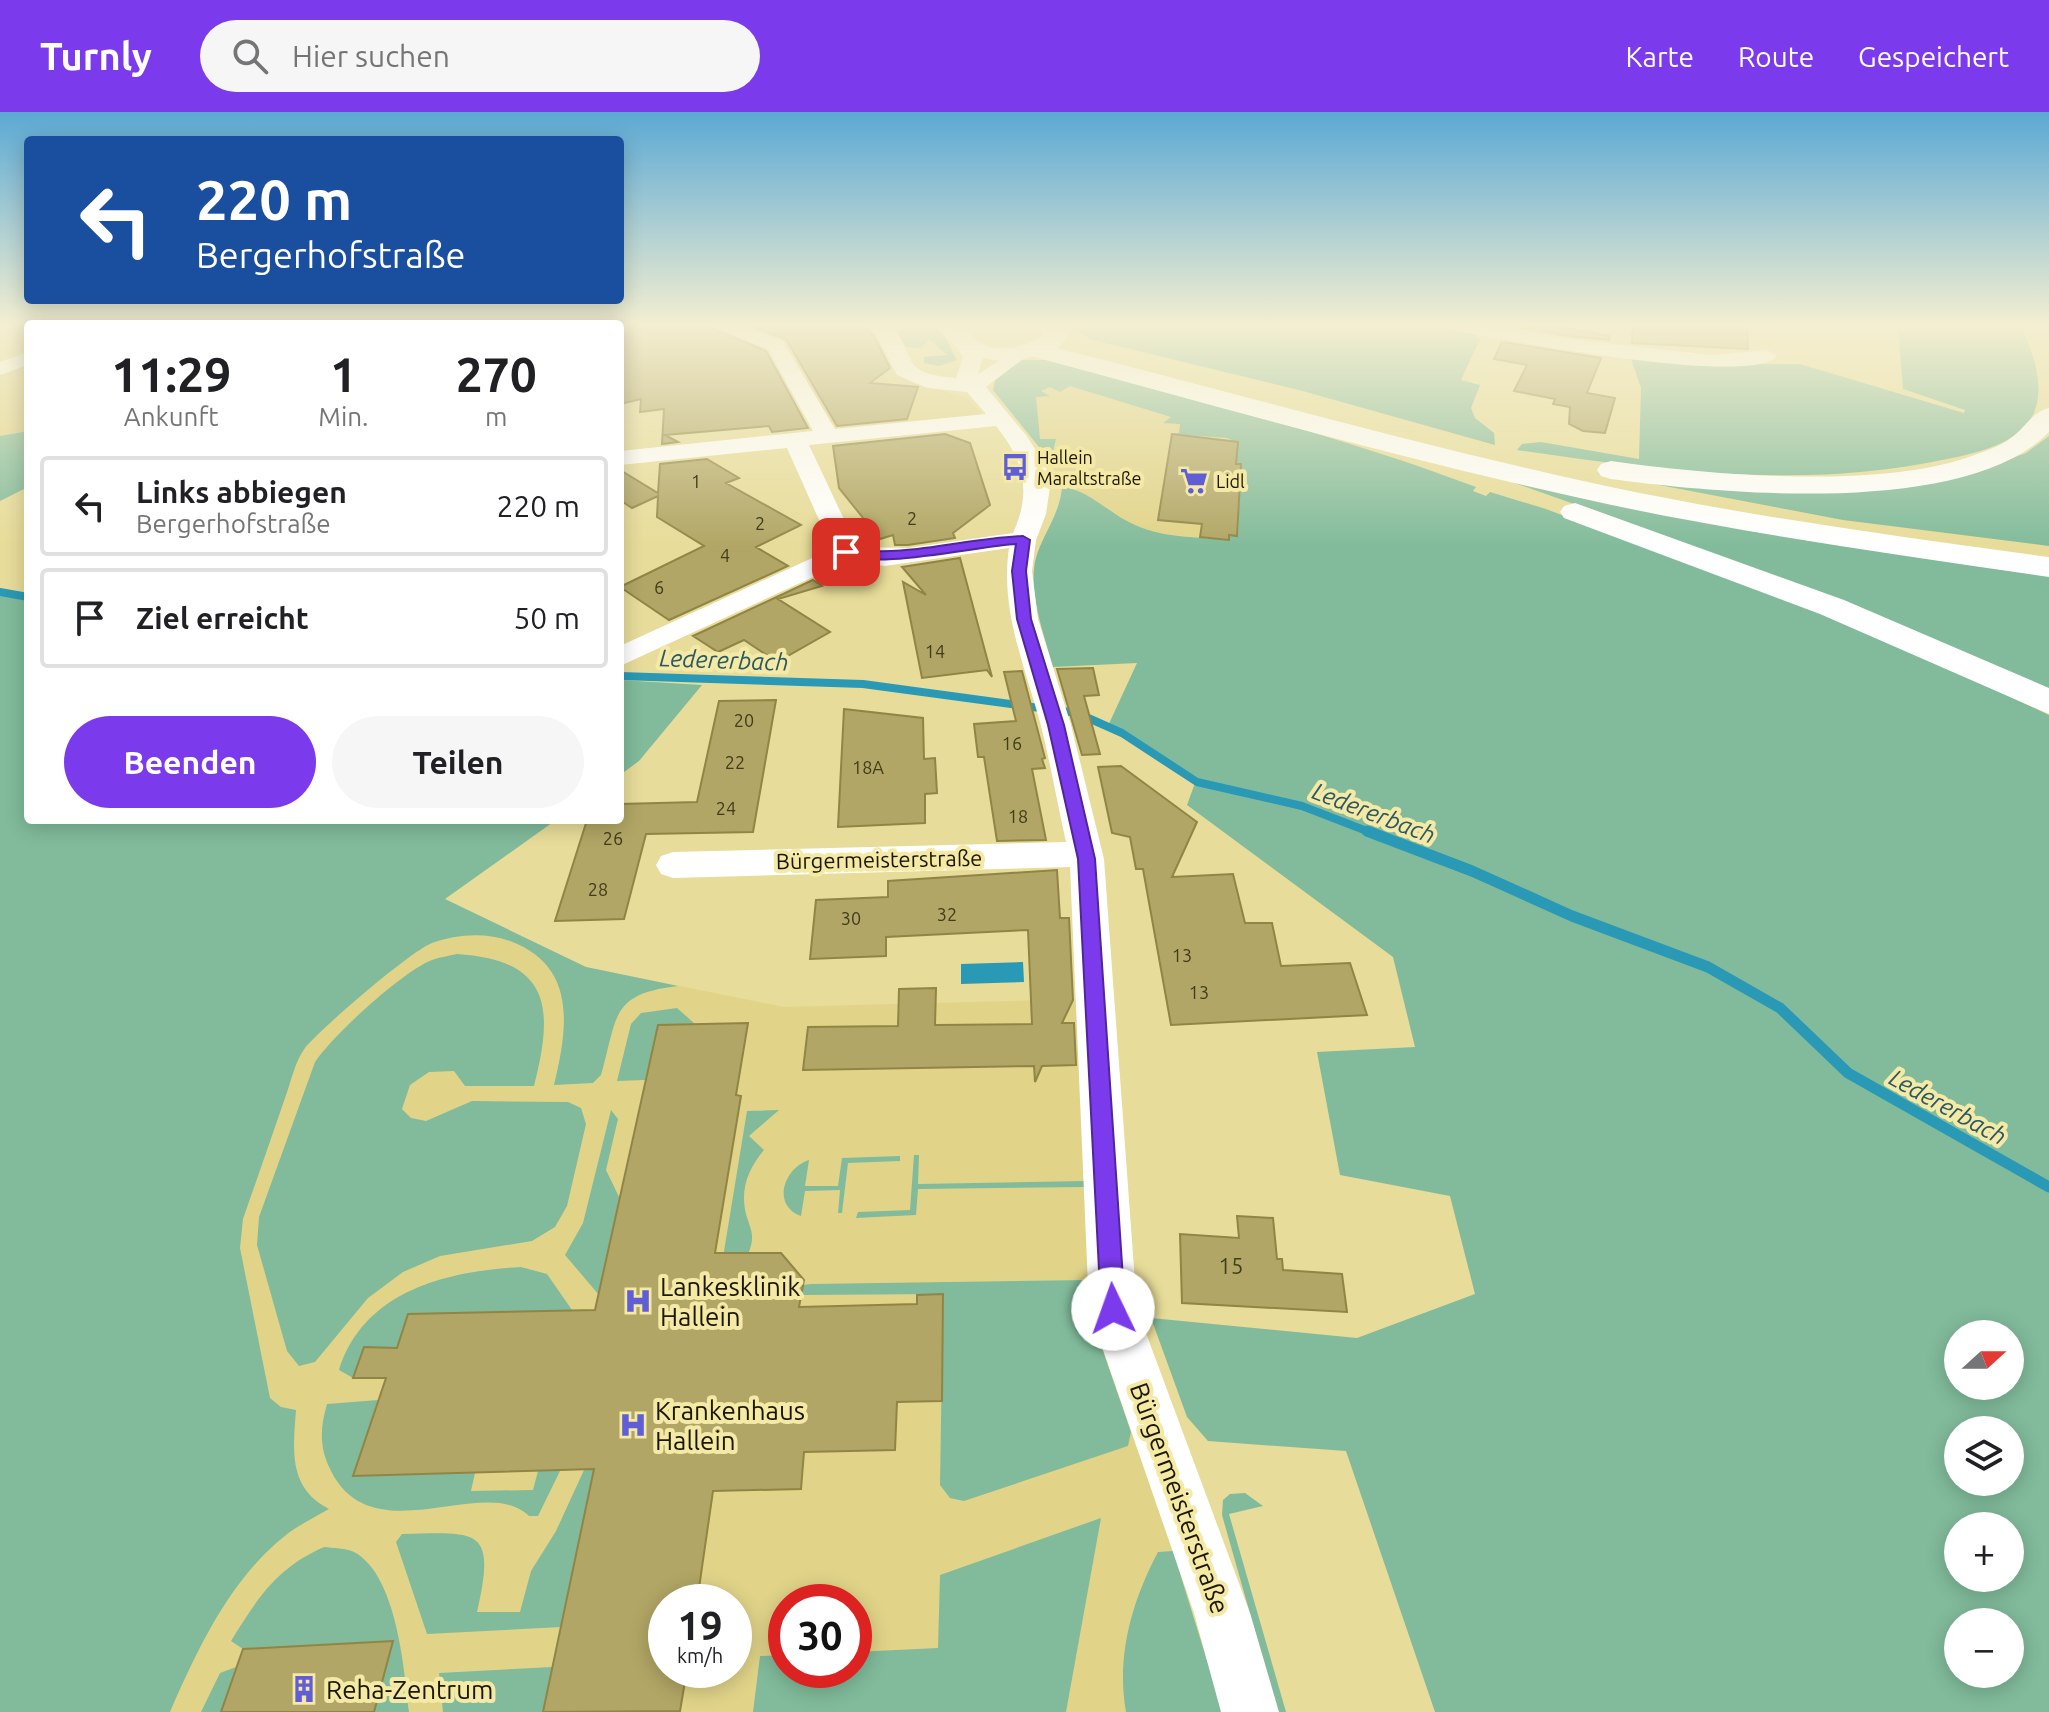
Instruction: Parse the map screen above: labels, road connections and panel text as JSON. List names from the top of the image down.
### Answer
{
  "streets": {
    "street": ["Bürgermeisterstraße"]
  },
  "water": ["Ledererbach"],
  "places": {
    "bus stop": ["Hallein Maraltstraße"],
    "supermarket": ["Lidl"],
    "hospital": ["Lankesklinik Hallein", "Krankenhaus Hallein"],
    "building": ["Reha-Zentrum"]
  },
  "house_numbers": [
    "1",
    "2",
    "2",
    "4",
    "6",
    "14",
    "20",
    "16",
    "22",
    "18A",
    "24",
    "18",
    "26",
    "28",
    "32",
    "30",
    "13",
    "13",
    "15"
  ],
  "north": "right",
  "page": {
    "header": "Turnly",
    "search": "Hier suchen",
    "nav": ["Karte", "Route", "Gespeichert"],
    "turn": ["220 m", "Bergerhofstraße"],
    "eta": [
      "11:29",
      "Ankunft",
      "1",
      "Min.",
      "270",
      "m"
    ],
    "list": [
      {
        "name": "Links abbiegen",
        "note": "Bergerhofstraße",
        "value": "220 m"
      },
      {
        "name": "Ziel erreicht",
        "value": "50 m"
      }
    ],
    "buttons": ["Beenden", "Teilen"],
    "map_buttons": ["+", "−"],
    "speed": "19 km/h",
    "limit": "30"
  }
}
